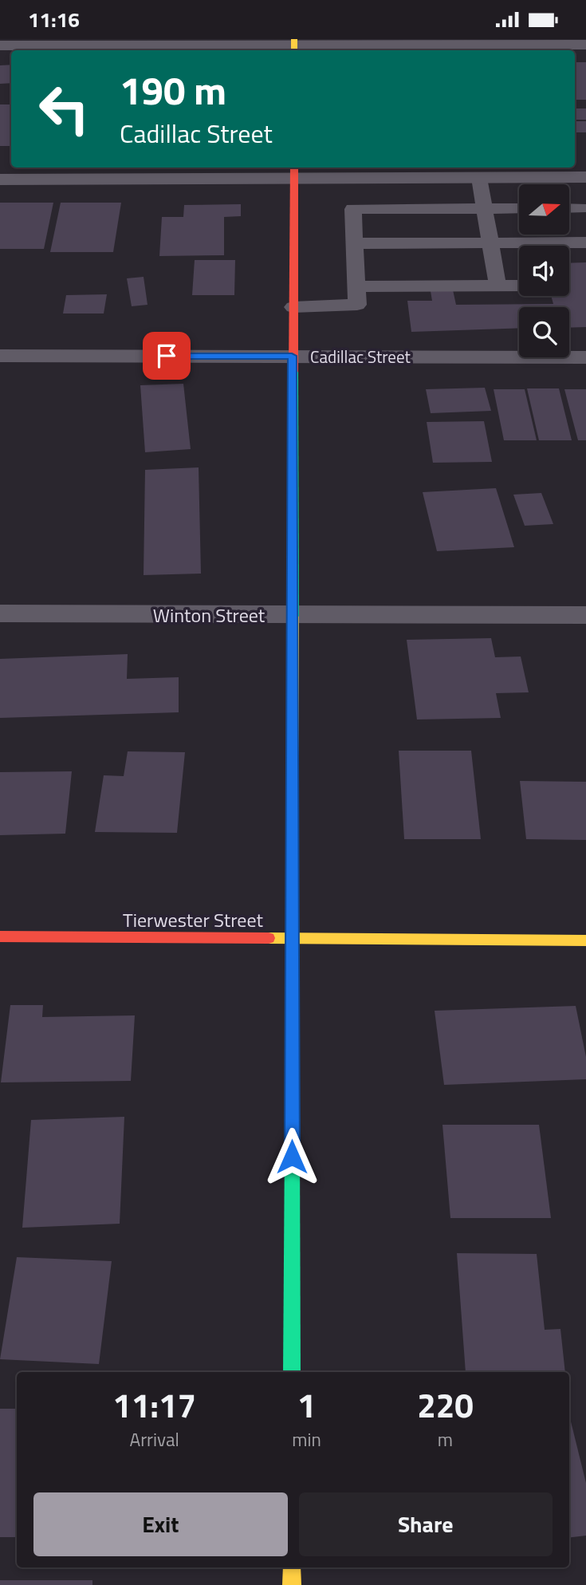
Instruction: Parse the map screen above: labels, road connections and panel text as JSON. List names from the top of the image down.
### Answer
{
  "streets": {
    "street": ["Cadillac Street", "Winton Street", "Tierwester Street"]
  },
  "north": "right",
  "page": {
    "status": "11:16",
    "turn": ["190 m", "Cadillac Street"],
    "eta": [
      "11:17",
      "Arrival",
      "1",
      "min",
      "220",
      "m"
    ],
    "buttons": ["Exit", "Share"]
  }
}
